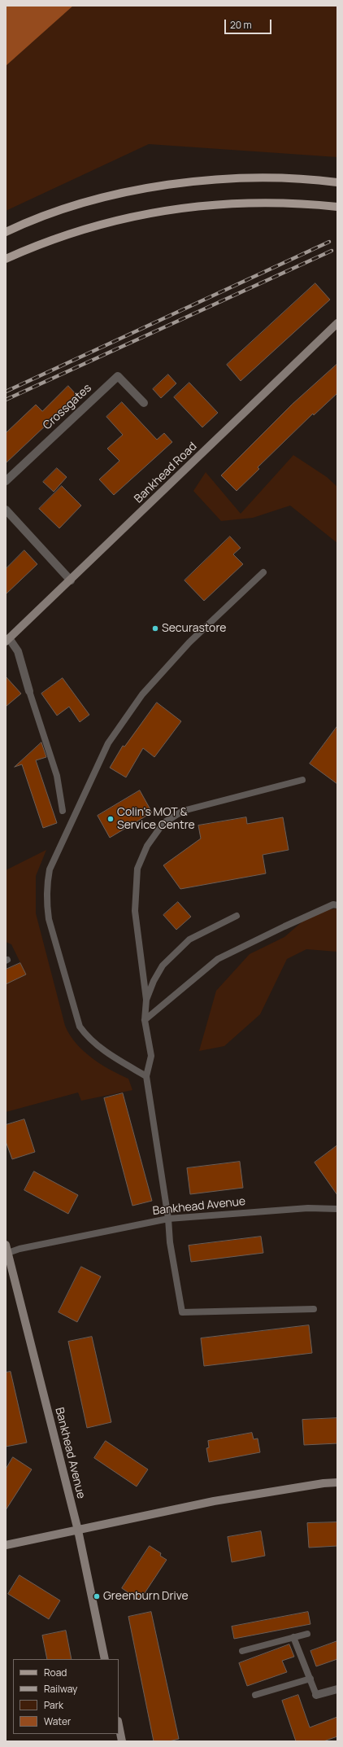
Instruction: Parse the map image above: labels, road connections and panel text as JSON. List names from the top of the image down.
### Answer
{
  "streets": {
    "street": ["Crossgates", "Bankhead Road", "Bankhead Avenue"]
  },
  "places": ["Securastore", "Colin's MOT & Service Centre", "Greenburn Drive"],
  "legend": [
    "Road",
    "Railway",
    "Park",
    "Water"
  ],
  "scale_bar": "20 m"
}
